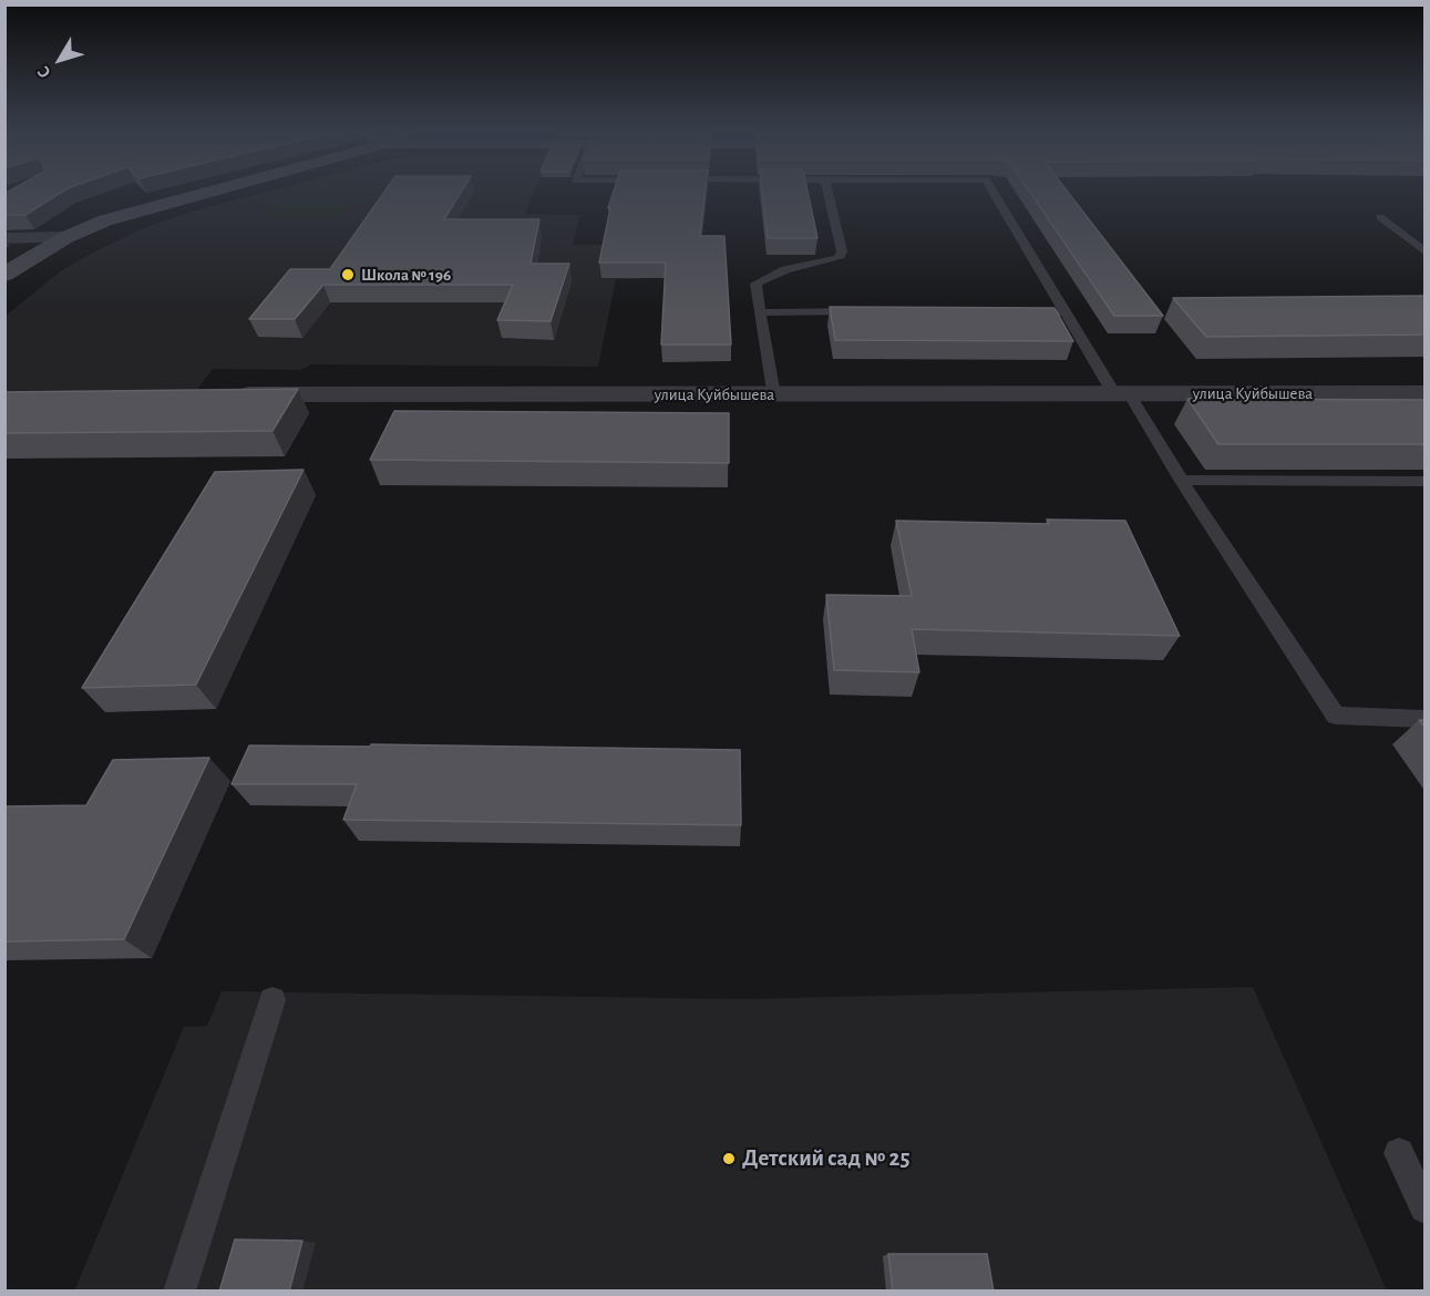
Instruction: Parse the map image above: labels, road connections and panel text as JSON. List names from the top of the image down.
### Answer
{
  "streets": {
    "street": ["улица Куйбышева"]
  },
  "places": ["Школа № 196", "Детский сад № 25"],
  "north": "bottom left"
}
